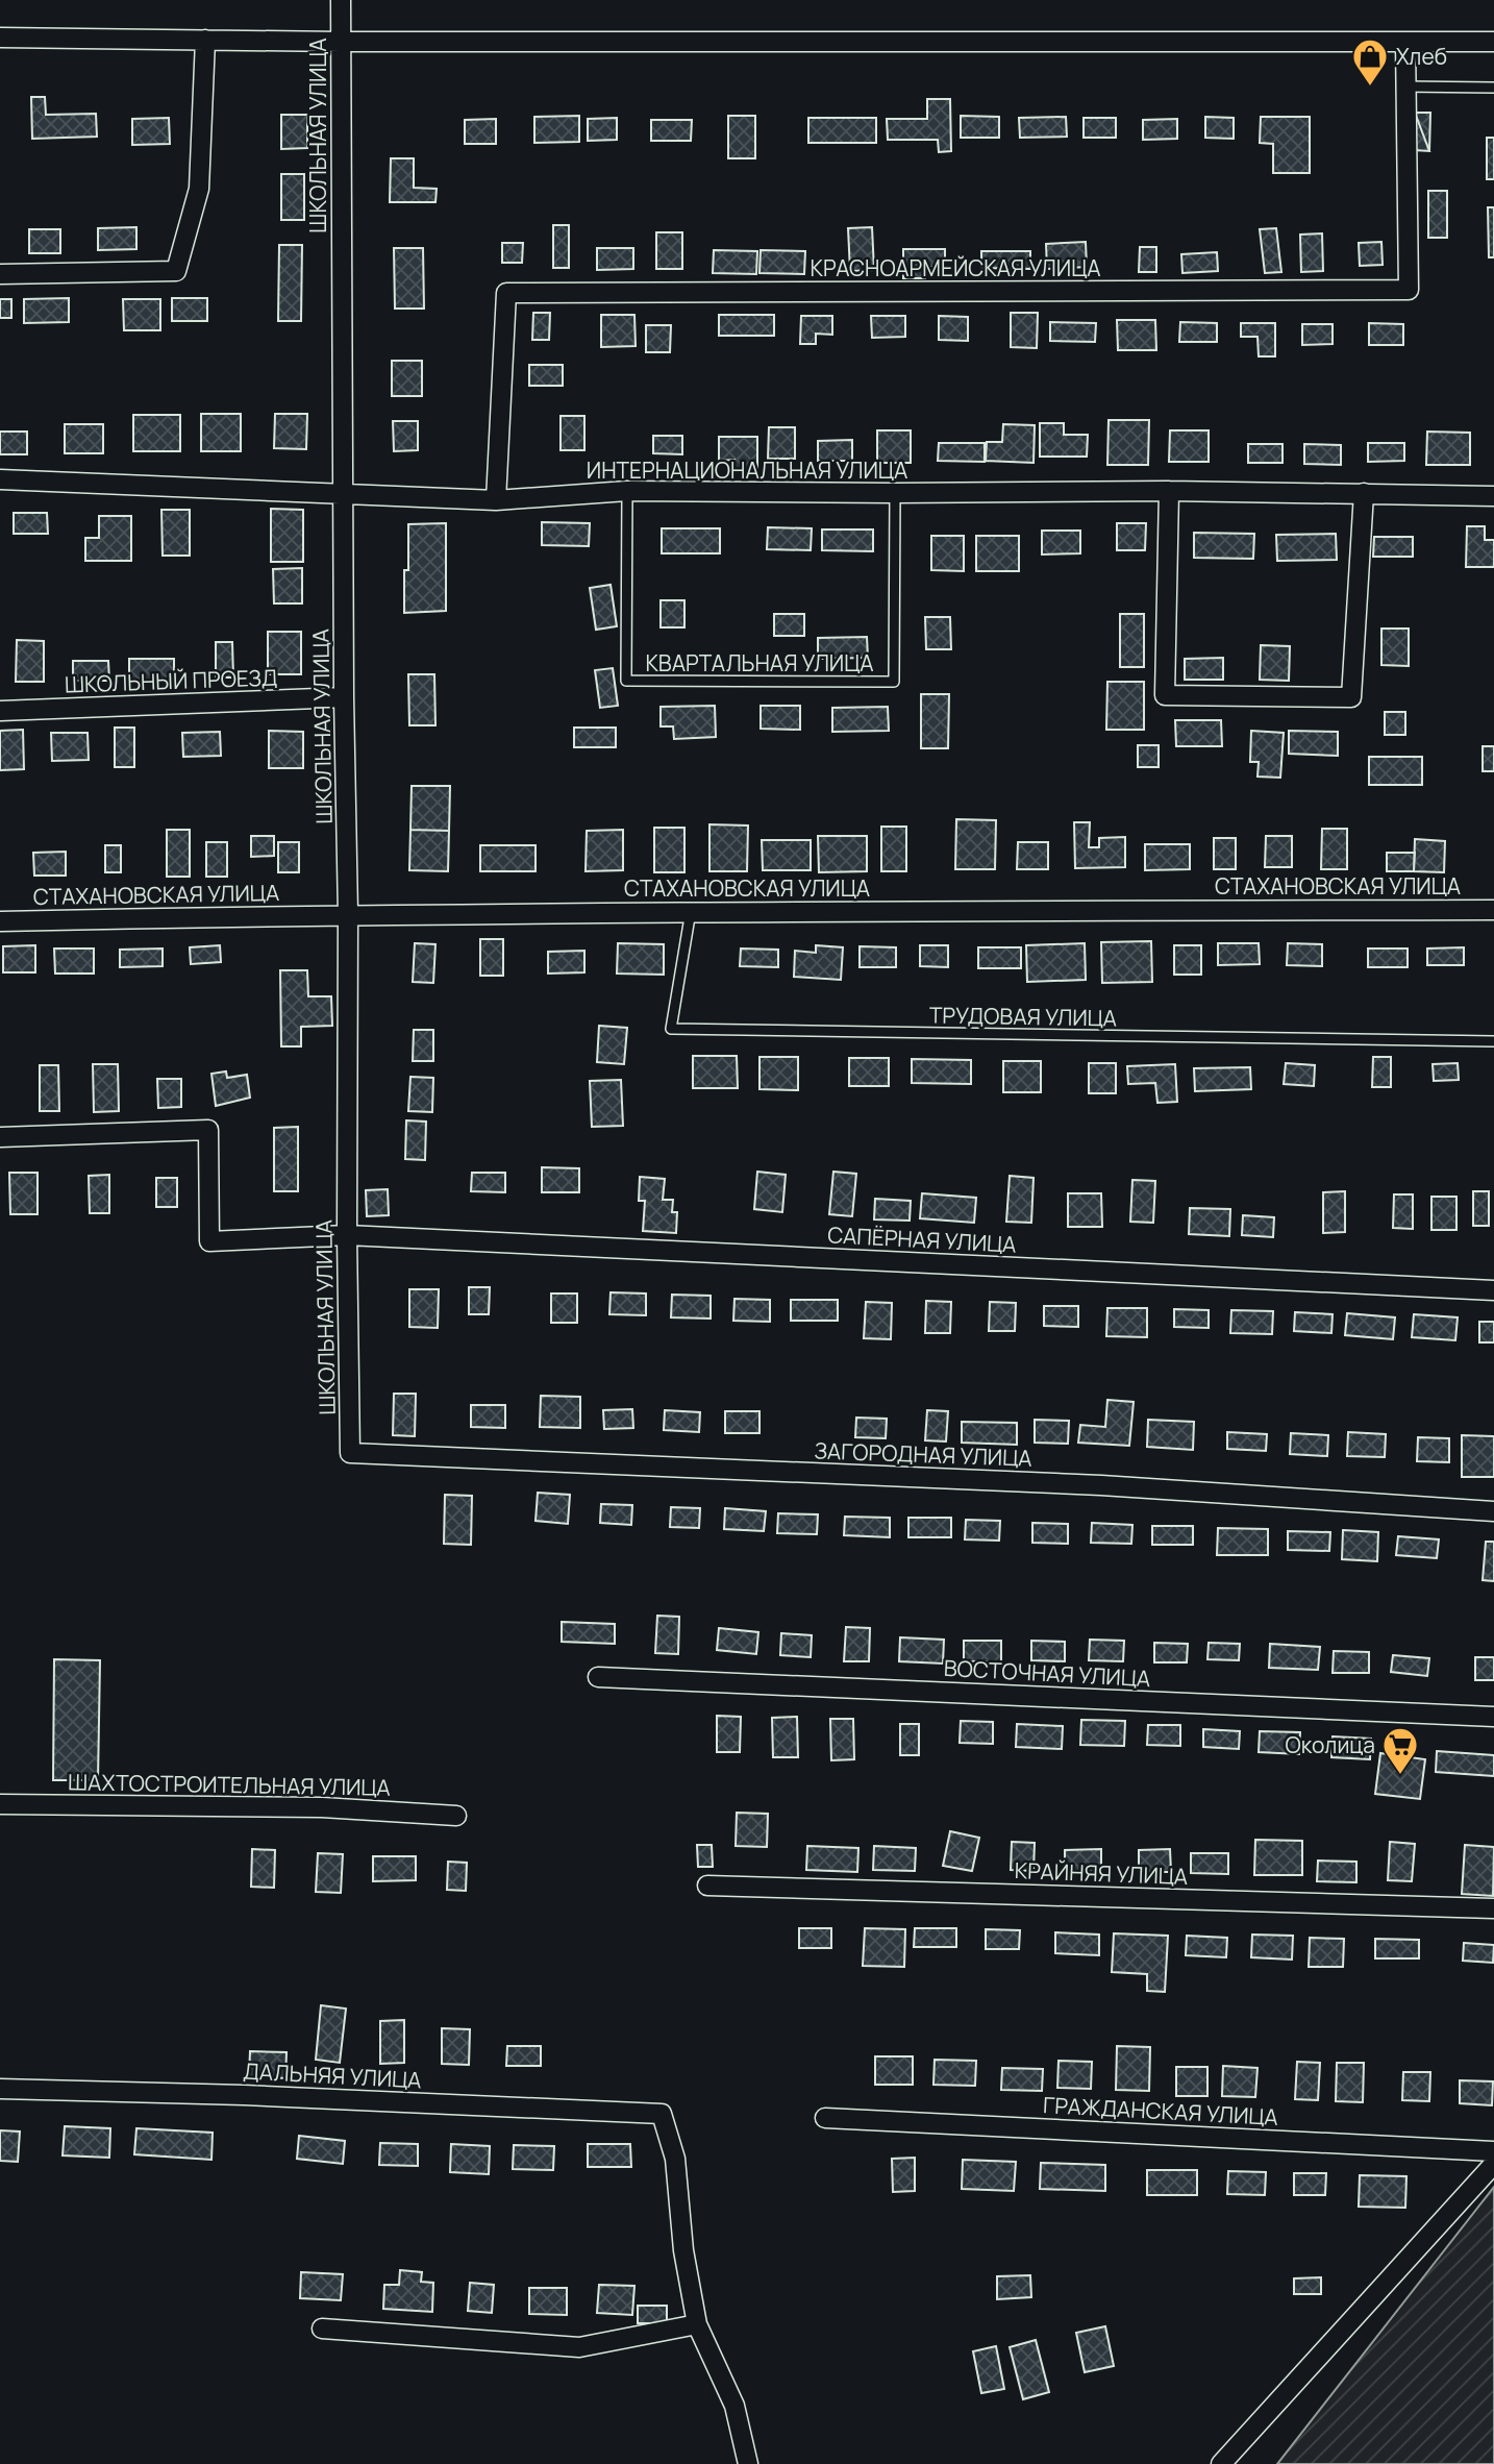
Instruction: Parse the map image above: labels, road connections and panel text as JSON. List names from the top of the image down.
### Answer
{
  "streets": {
    "street": [
      "ШКОЛЬНАЯ УЛИЦА",
      "КРАСНОАРМЕЙСКАЯ УЛИЦА",
      "ИНТЕРНАЦИОНАЛЬНАЯ УЛИЦА",
      "ШКОЛЬНЫЙ ПРОЕЗД",
      "СТАХАНОВСКАЯ УЛИЦА",
      "САПЁРНАЯ УЛИЦА",
      "ЗАГОРОДНАЯ УЛИЦА",
      "ВОСТОЧНАЯ УЛИЦА",
      "ШАХТОСТРОИТЕЛЬНАЯ УЛИЦА",
      "КРАЙНЯЯ УЛИЦА",
      "ДАЛЬНЯЯ УЛИЦА",
      "ГРАЖДАНСКАЯ УЛИЦА"
    ],
    "lane": ["КВАРТАЛЬНАЯ УЛИЦА", "ТРУДОВАЯ УЛИЦА"]
  },
  "crossings": [
    ["ШКОЛЬНАЯ УЛИЦА", "ИНТЕРНАЦИОНАЛЬНАЯ УЛИЦА"],
    ["ШКОЛЬНАЯ УЛИЦА", "ШКОЛЬНЫЙ ПРОЕЗД"],
    ["ШКОЛЬНАЯ УЛИЦА", "СТАХАНОВСКАЯ УЛИЦА"],
    ["ШКОЛЬНАЯ УЛИЦА", "САПЁРНАЯ УЛИЦА"],
    ["ШКОЛЬНАЯ УЛИЦА", "ЗАГОРОДНАЯ УЛИЦА"],
    ["КРАСНОАРМЕЙСКАЯ УЛИЦА", "ИНТЕРНАЦИОНАЛЬНАЯ УЛИЦА"],
    ["ИНТЕРНАЦИОНАЛЬНАЯ УЛИЦА", "КВАРТАЛЬНАЯ УЛИЦА"],
    ["СТАХАНОВСКАЯ УЛИЦА", "ТРУДОВАЯ УЛИЦА"]
  ],
  "places": {
    "shop": ["Хлеб"],
    "supermarket": ["Околица"]
  }
}
